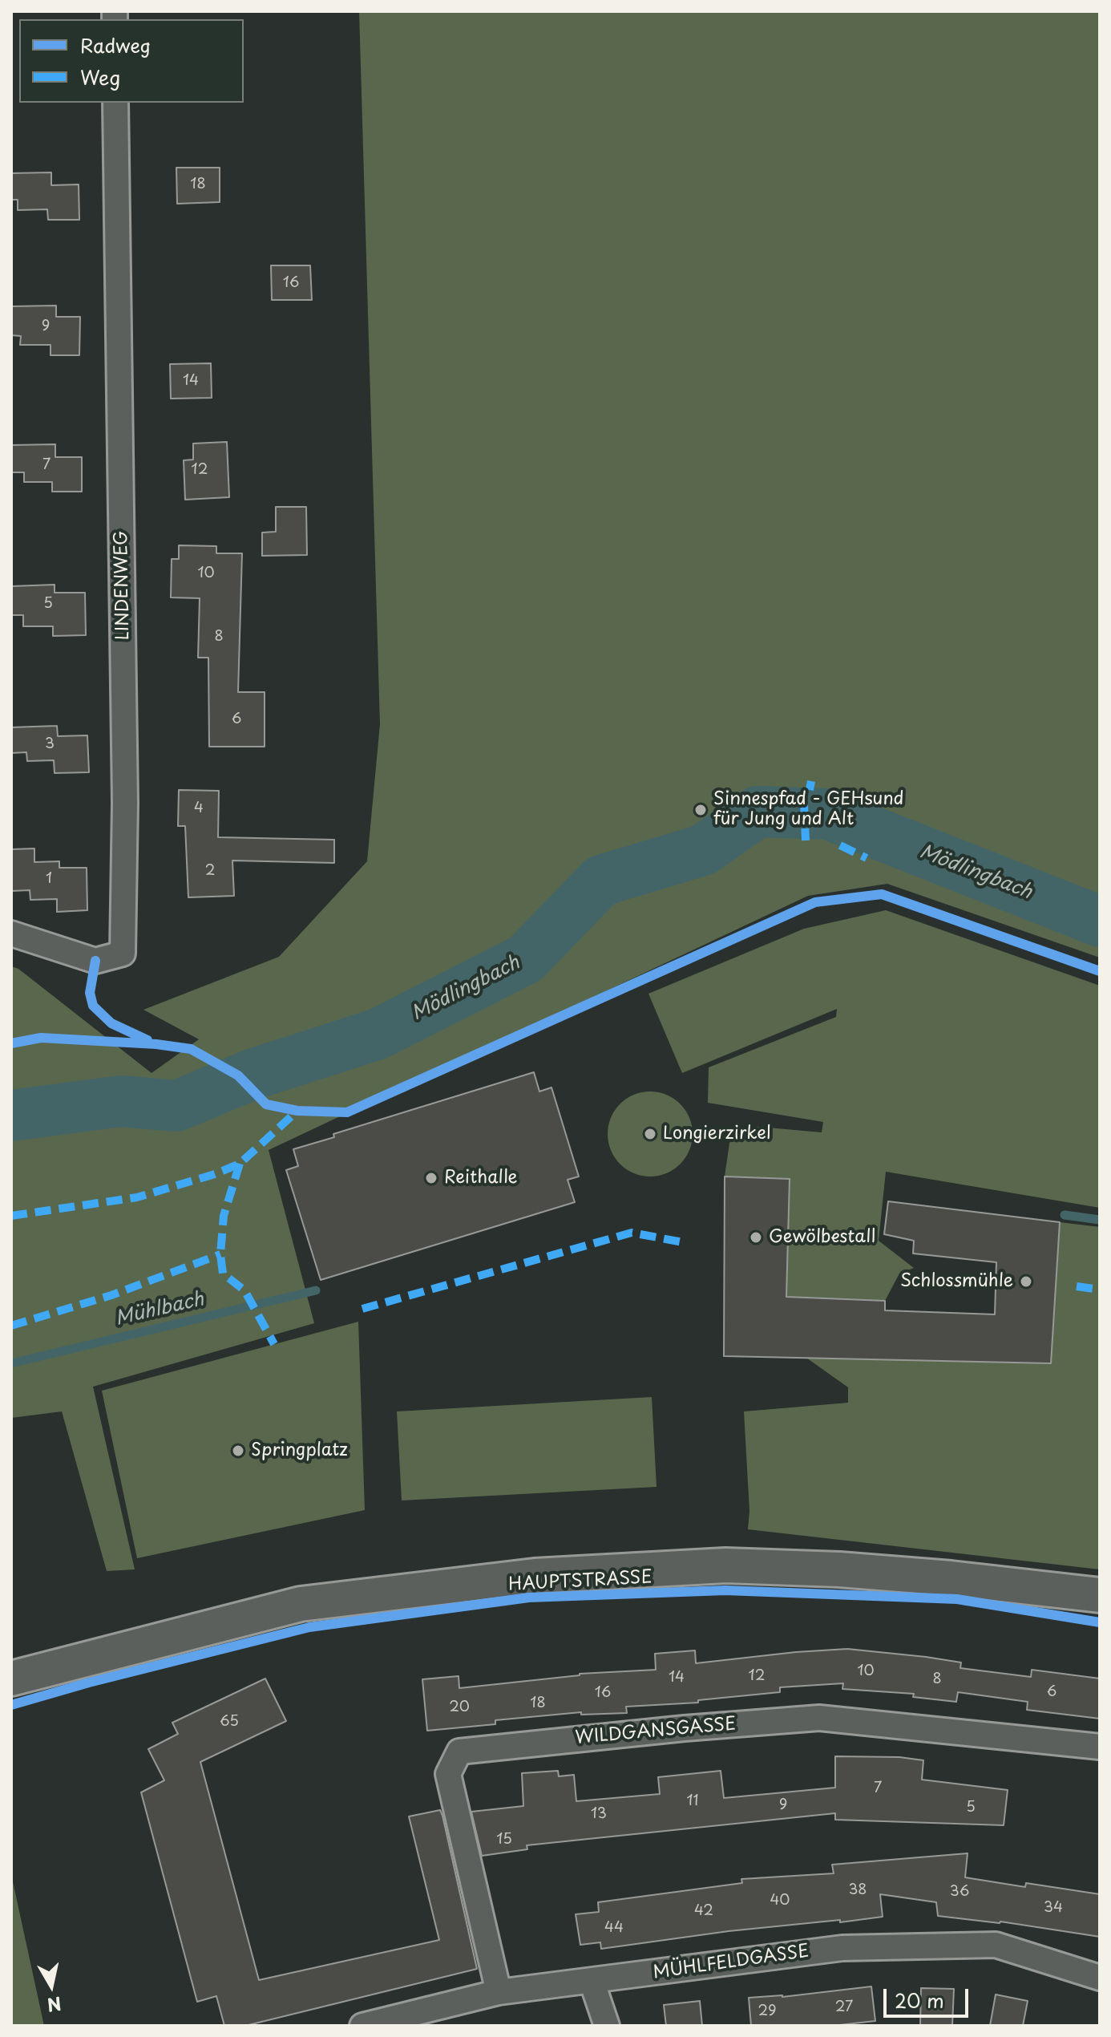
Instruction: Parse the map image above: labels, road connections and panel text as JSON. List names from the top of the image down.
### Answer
{
  "streets": {
    "street": [
      "LINDENWEG",
      "HAUPTSTRASSE",
      "WILDGANSGASSE",
      "MÜHLFELDGASSE"
    ]
  },
  "crossings": [
    ["WILDGANSGASSE", "MÜHLFELDGASSE"]
  ],
  "water": ["Mödlingbach", "Mühlbach"],
  "places": [
    "Sinnespfad - GEHsund für Jung und Alt",
    "Longierzirkel",
    "Reithalle",
    "Gewölbestall",
    "Schlossmühle",
    "Springplatz"
  ],
  "house_numbers": [
    "18",
    "16",
    "9",
    "14",
    "7",
    "12",
    "10",
    "5",
    "8",
    "6",
    "3",
    "4",
    "2",
    "1",
    "10",
    "12",
    "14",
    "8",
    "6",
    "16",
    "18",
    "20",
    "65",
    "7",
    "11",
    "9",
    "5",
    "13",
    "15",
    "38",
    "36",
    "40",
    "34",
    "42",
    "44",
    "27",
    "29"
  ],
  "legend": ["Radweg", "Weg"],
  "scale_bar": "20 m",
  "north": "bottom"
}
